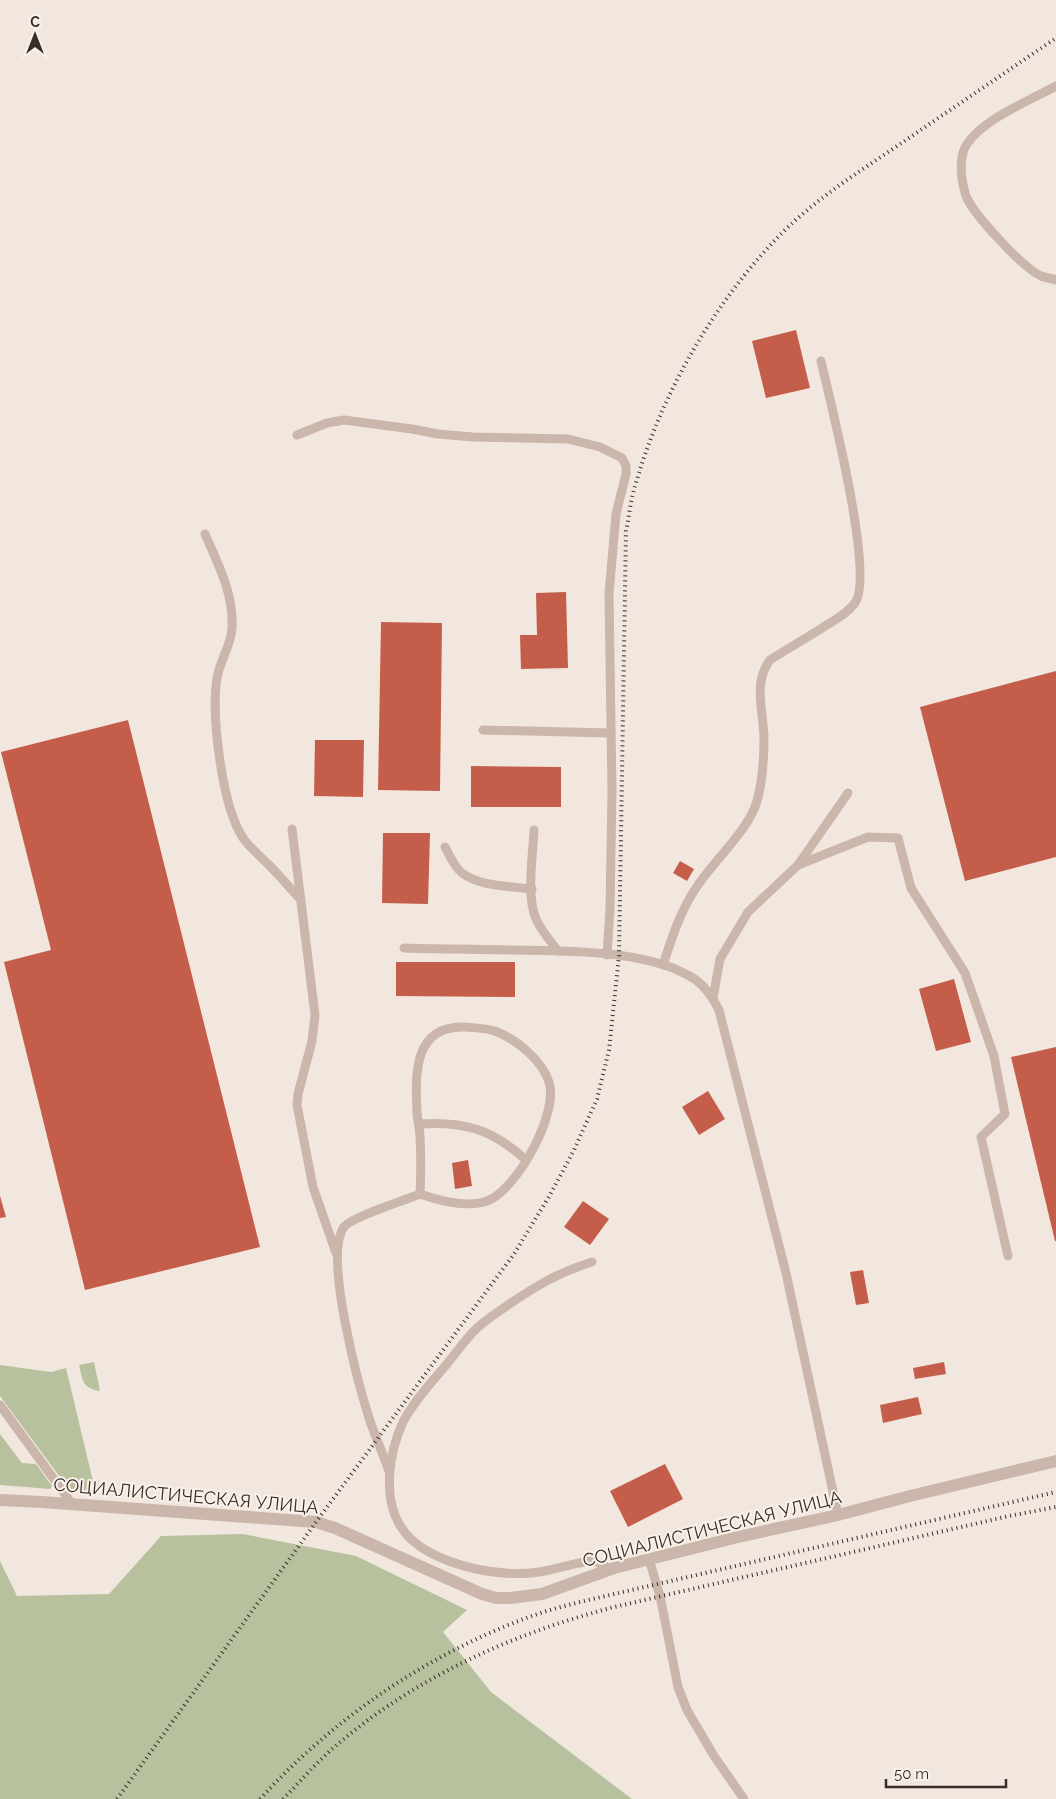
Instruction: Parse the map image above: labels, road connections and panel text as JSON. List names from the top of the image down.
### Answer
{
  "streets": {
    "street": ["СОЦИАЛИСТИЧЕСКАЯ УЛИЦА"]
  },
  "scale_bar": "50 m",
  "north": "top"
}
